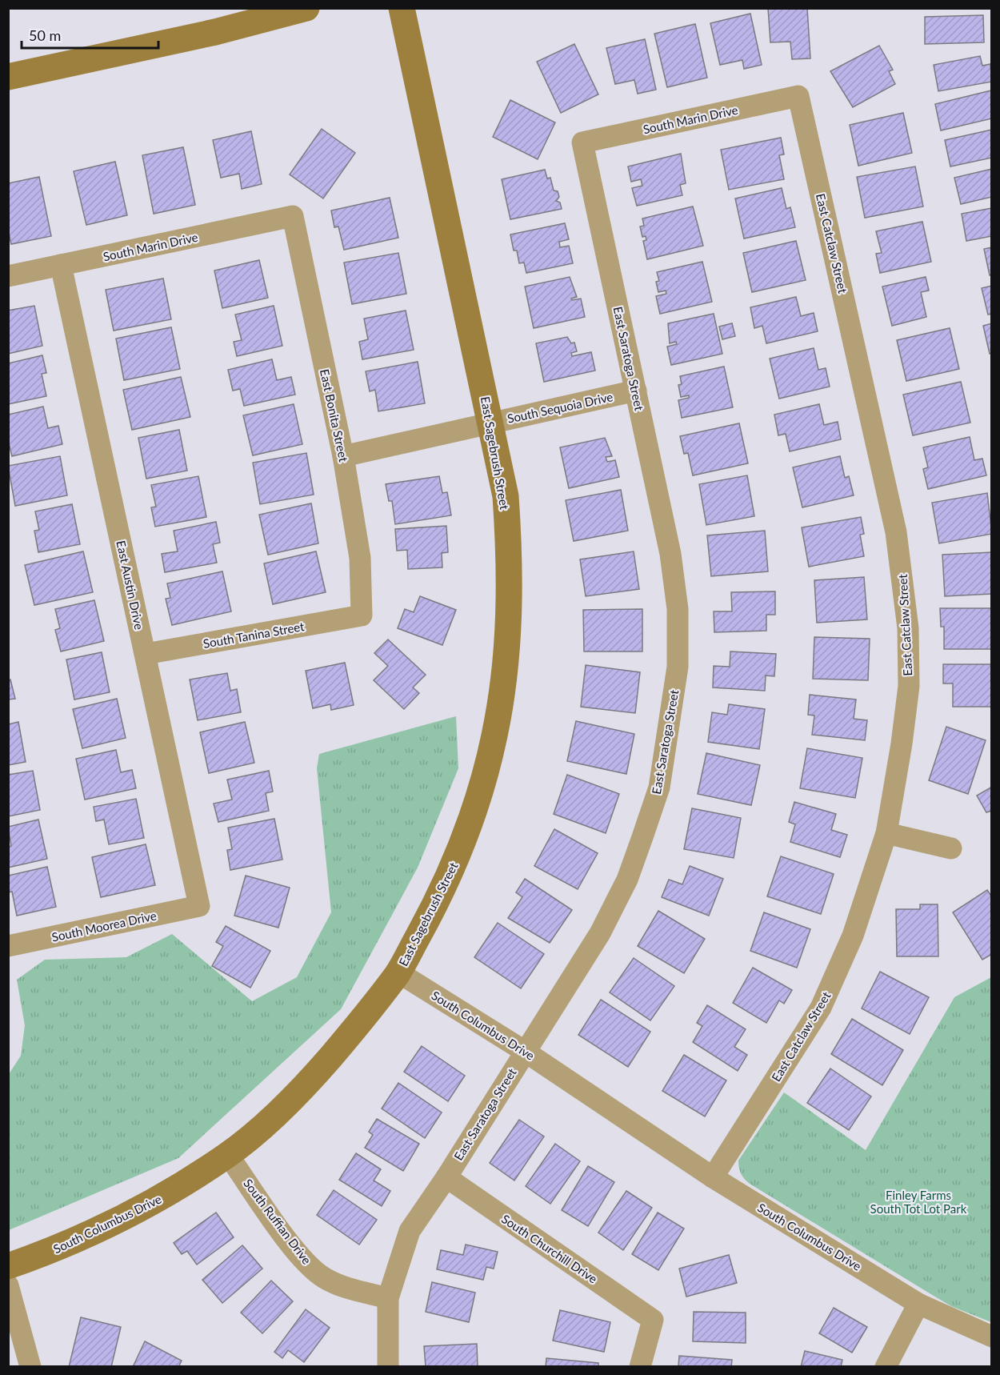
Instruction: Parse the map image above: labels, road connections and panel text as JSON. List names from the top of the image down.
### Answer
{
  "streets": {
    "street": [
      "South Marin Drive",
      "East Catclaw Street",
      "East Saratoga Street",
      "South Sequoia Drive",
      "East Bonita Street",
      "East Sagebrush Street",
      "East Austin Drive",
      "South Tanina Street",
      "South Moorea Drive",
      "South Columbus Drive",
      "South Ruffian Drive",
      "South Churchill Drive"
    ]
  },
  "crossings": [
    ["South Marin Drive", "East Catclaw Street"],
    ["South Marin Drive", "East Saratoga Street"],
    ["South Marin Drive", "East Bonita Street"],
    ["South Marin Drive", "East Austin Drive"],
    ["East Catclaw Street", "South Columbus Drive"],
    ["East Saratoga Street", "South Sequoia Drive"],
    ["East Saratoga Street", "South Columbus Drive"],
    ["East Saratoga Street", "South Ruffian Drive"],
    ["East Saratoga Street", "South Churchill Drive"],
    ["South Sequoia Drive", "East Bonita Street"],
    ["South Sequoia Drive", "East Sagebrush Street"],
    ["East Bonita Street", "South Tanina Street"],
    ["East Sagebrush Street", "South Columbus Drive"],
    ["East Austin Drive", "South Tanina Street"],
    ["East Austin Drive", "South Moorea Drive"],
    ["South Columbus Drive", "South Ruffian Drive"]
  ],
  "parks": ["Finley Farms South Tot Lot Park"],
  "scale_bar": "50 m"
}
